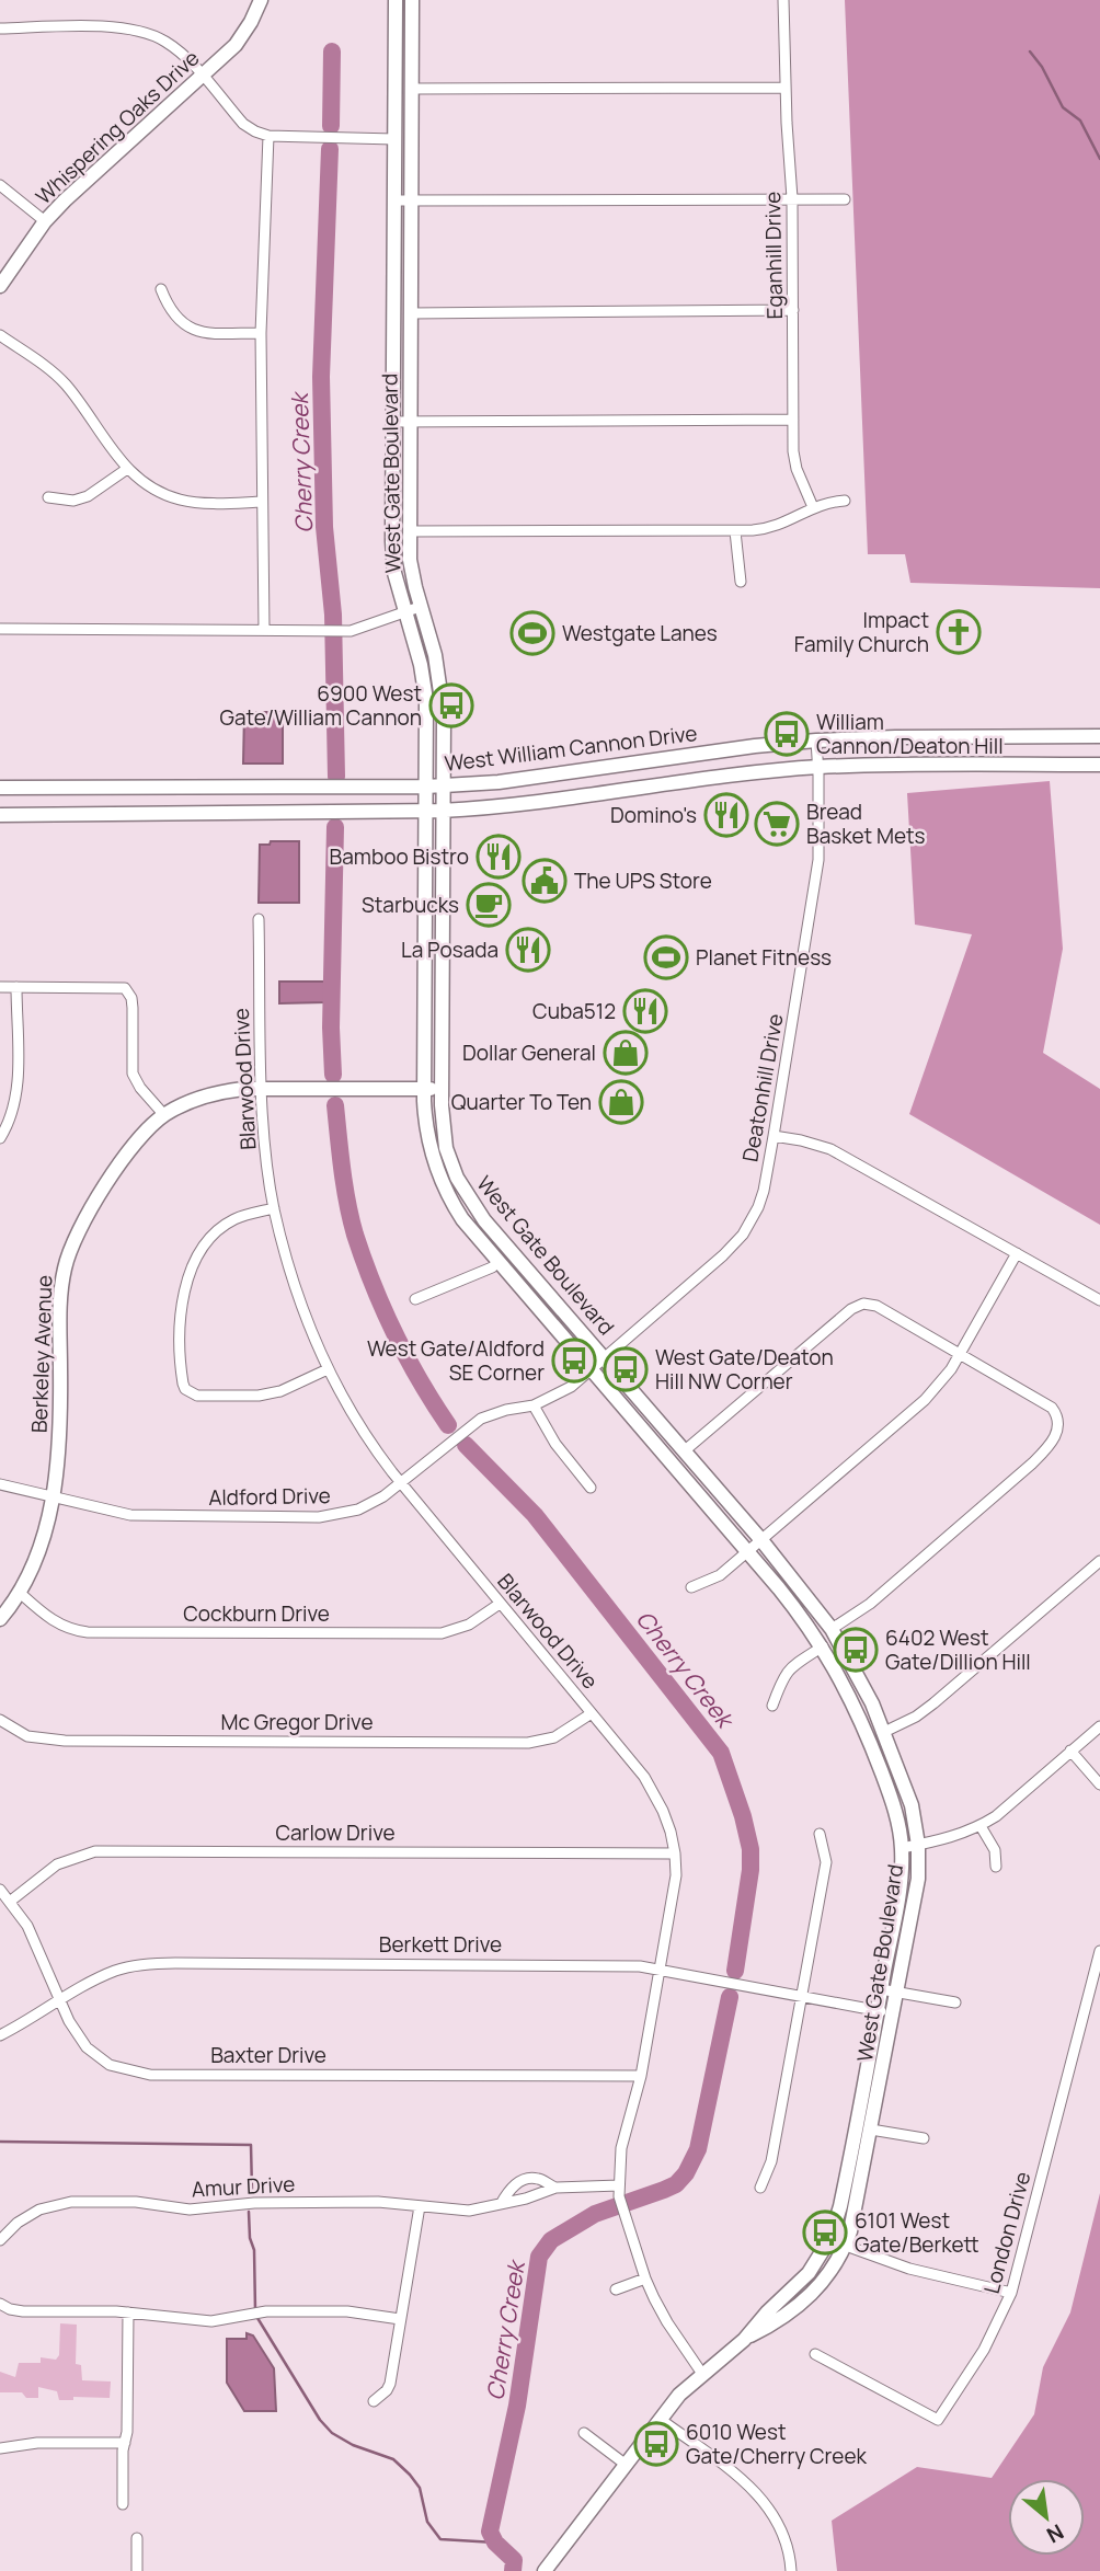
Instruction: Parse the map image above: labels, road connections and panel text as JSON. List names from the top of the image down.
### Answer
{
  "streets": {
    "main road": [
      "Whispering Oaks Drive",
      "West Gate Boulevard",
      "West William Cannon Drive",
      "Berkeley Avenue"
    ],
    "street": [
      "Eganhill Drive",
      "Blarwood Drive",
      "Deatonhill Drive",
      "Aldford Drive",
      "Cockburn Drive",
      "Mc Gregor Drive",
      "Carlow Drive",
      "Berkett Drive",
      "Baxter Drive",
      "Amur Drive",
      "London Drive"
    ]
  },
  "crossings": [
    ["West Gate Boulevard", "West William Cannon Drive"],
    ["West Gate Boulevard", "Blarwood Drive"],
    ["West Gate Boulevard", "Deatonhill Drive"],
    ["West Gate Boulevard", "Berkeley Avenue"],
    ["West Gate Boulevard", "Aldford Drive"],
    ["West Gate Boulevard", "Berkett Drive"],
    ["West William Cannon Drive", "Deatonhill Drive"],
    ["Blarwood Drive", "Berkeley Avenue"],
    ["Blarwood Drive", "Aldford Drive"],
    ["Blarwood Drive", "Cockburn Drive"],
    ["Blarwood Drive", "Mc Gregor Drive"],
    ["Blarwood Drive", "Carlow Drive"],
    ["Blarwood Drive", "Berkett Drive"],
    ["Blarwood Drive", "Baxter Drive"],
    ["Blarwood Drive", "Amur Drive"],
    ["Deatonhill Drive", "Aldford Drive"],
    ["Berkeley Avenue", "Aldford Drive"],
    ["Berkeley Avenue", "Cockburn Drive"],
    ["Carlow Drive", "Baxter Drive"],
    ["Berkett Drive", "Baxter Drive"]
  ],
  "water": ["Cherry Creek"],
  "places": {
    "church": ["Impact Family Church"],
    "sports": ["Westgate Lanes", "Planet Fitness"],
    "bus stop": [
      "6900 West Gate/William Cannon",
      "William Cannon/Deaton Hill",
      "West Gate/Aldford SE Corner",
      "West Gate/Deaton Hill NW Corner",
      "6402 West Gate/Dillion Hill",
      "6101 West Gate/Berkett",
      "6010 West Gate/Cherry Creek"
    ],
    "restaurant": [
      "Domino's",
      "Bamboo Bistro",
      "La Posada",
      "Cuba512"
    ],
    "supermarket": ["Bread Basket Mets"],
    "public building": ["The UPS Store"],
    "cafe": ["Starbucks"],
    "shop": ["Dollar General", "Quarter To Ten"]
  },
  "north": "bottom right"
}
